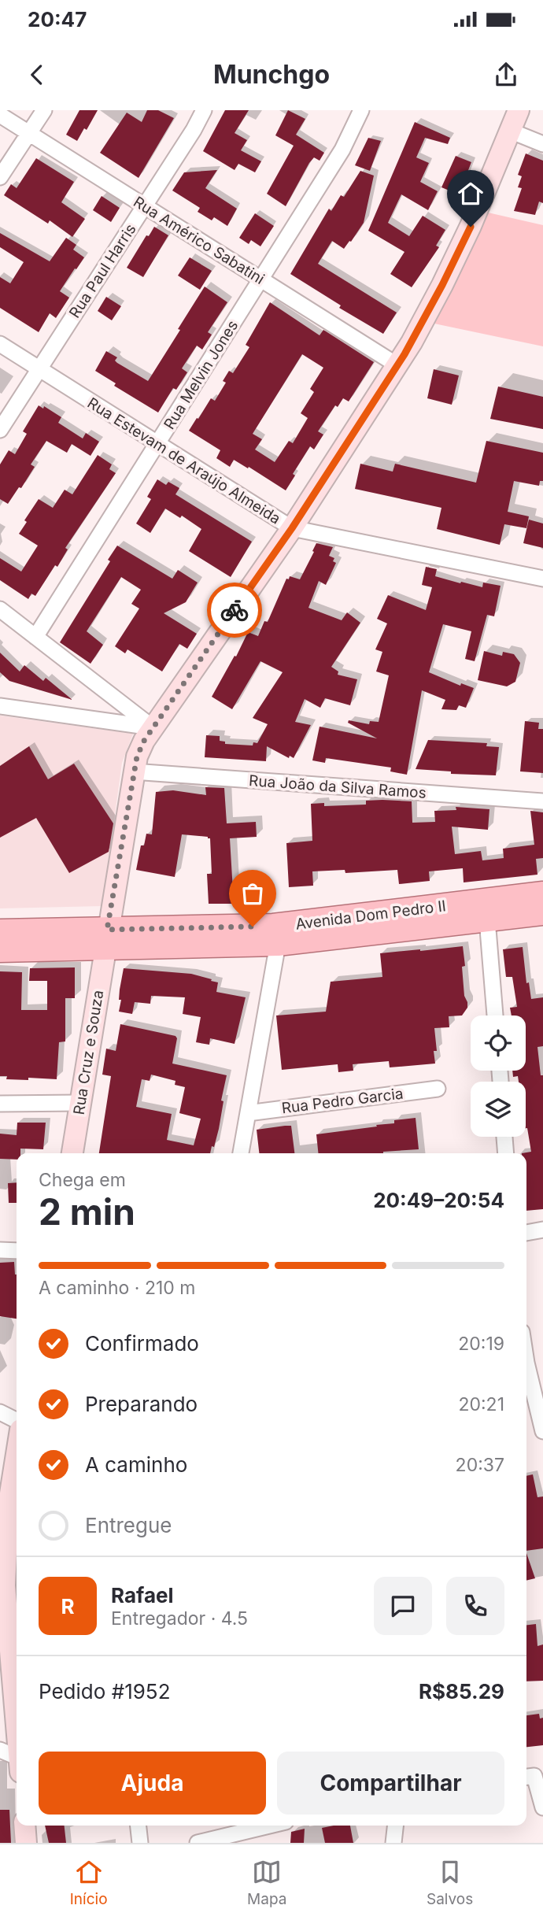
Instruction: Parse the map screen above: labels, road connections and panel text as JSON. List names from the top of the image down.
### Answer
{
  "streets": {
    "main road": ["Avenida Dom Pedro II", "Rua Cruz e Souza"],
    "street": [
      "Rua Américo Sabatini",
      "Rua Paul Harris",
      "Rua Melvin Jones",
      "Rua Estevam de Araújo Almeida",
      "Rua João da Silva Ramos",
      "Rua Pedro Garcia"
    ]
  },
  "crossings": [
    ["Rua Américo Sabatini", "Rua Paul Harris"],
    ["Rua Américo Sabatini", "Rua Melvin Jones"],
    ["Rua Américo Sabatini", "Rua Cruz e Souza"],
    ["Rua Paul Harris", "Rua Estevam de Araújo Almeida"],
    ["Rua Melvin Jones", "Rua Estevam de Araújo Almeida"],
    ["Rua Estevam de Araújo Almeida", "Rua Cruz e Souza"],
    ["Rua João da Silva Ramos", "Rua Cruz e Souza"],
    ["Avenida Dom Pedro II", "Rua Cruz e Souza"]
  ],
  "page": {
    "status": "20:47",
    "header": "Munchgo",
    "heading": ["2 min", "Chega em", "20:49–20:54"],
    "panel": [
      "Rafael",
      "Entregador · 4.5",
      "Pedido #1952",
      "R$85.29"
    ],
    "bar": "A caminho · 210 m",
    "list": [
      ["Confirmado", "20:19"],
      ["Preparando", "20:21"],
      ["A caminho", "20:37"],
      "Entregue"
    ],
    "round": "R",
    "buttons": ["Ajuda", "Compartilhar"],
    "tabs": ["Início", "Mapa", "Salvos"]
  }
}
